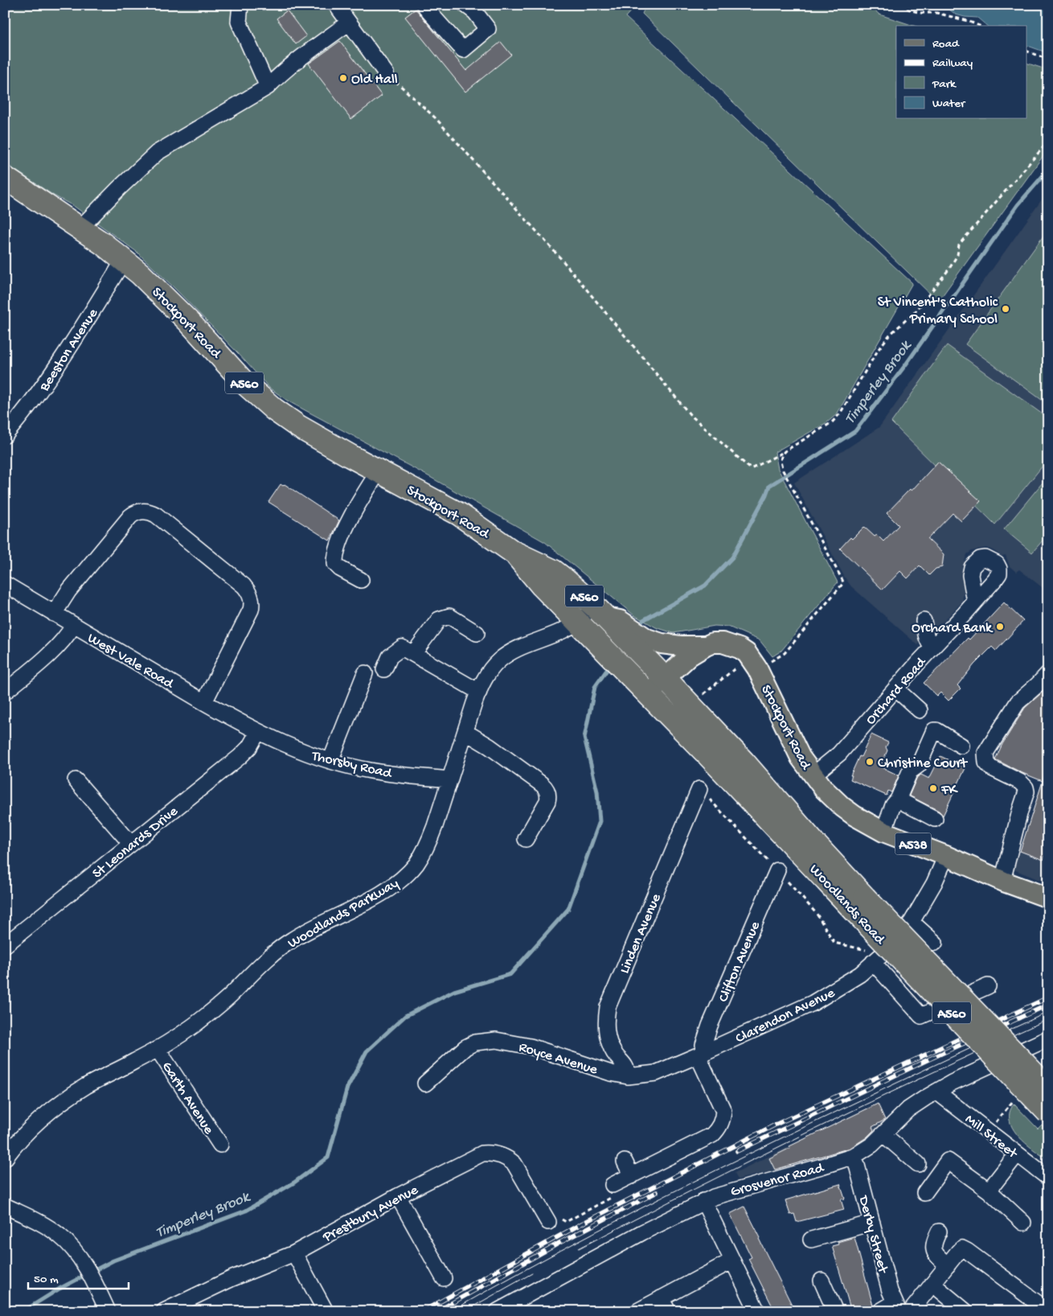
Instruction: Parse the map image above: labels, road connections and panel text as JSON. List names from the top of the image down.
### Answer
{
  "streets": {
    "highway": ["Stockport Road", "A560", "Woodlands Road"],
    "main road": ["A538"],
    "street": [
      "Beeston Avenue",
      "West Vale Road",
      "Orchard Road",
      "Thorsby Road",
      "St Leonards Drive",
      "Woodlands Parkway",
      "Linden Avenue",
      "Clifton Avenue",
      "Clarendon Avenue",
      "Royce Avenue",
      "Garth Avenue",
      "Mill Street",
      "Grosvenor Road",
      "Prestbury Avenue",
      "Derby Street"
    ]
  },
  "crossings": [
    ["Stockport Road", "Beeston Avenue"],
    ["Stockport Road", "Orchard Road"],
    ["Stockport Road", "Woodlands Road"],
    ["Stockport Road", "Woodlands Parkway"],
    ["Stockport Road", "Clarendon Avenue"],
    ["West Vale Road", "Thorsby Road"],
    ["West Vale Road", "St Leonards Drive"],
    ["Thorsby Road", "St Leonards Drive"],
    ["Thorsby Road", "Woodlands Parkway"],
    ["Woodlands Parkway", "Garth Avenue"],
    ["Linden Avenue", "Royce Avenue"],
    ["Clifton Avenue", "Clarendon Avenue"],
    ["Clifton Avenue", "Royce Avenue"],
    ["Clarendon Avenue", "Royce Avenue"],
    ["Mill Street", "Grosvenor Road"],
    ["Grosvenor Road", "Derby Street"]
  ],
  "water": ["Timperley Brook"],
  "places": [
    "Old Hall",
    "St Vincent's Catholic Primary School",
    "Orchard Bank",
    "Christine Court",
    "FK"
  ],
  "legend": [
    "Road",
    "Railway",
    "Park",
    "Water"
  ],
  "scale_bar": "50 m"
}
